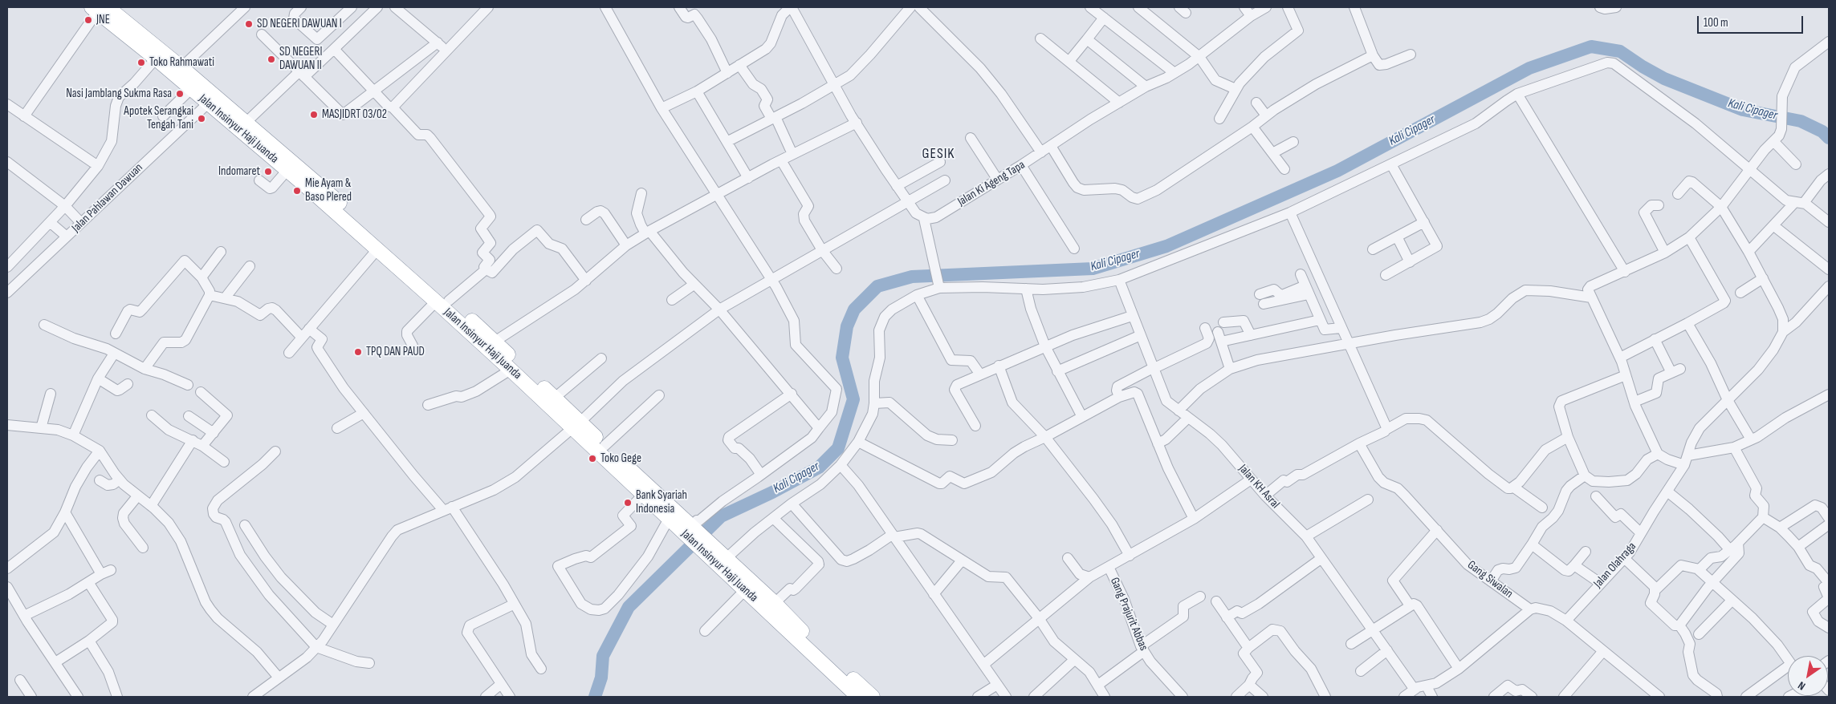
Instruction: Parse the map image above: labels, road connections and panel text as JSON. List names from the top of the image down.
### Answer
{
  "streets": {
    "highway": ["Jalan Insinyur Haji Juanda"],
    "street": [
      "Jalan Ki Ageng Tapa",
      "Jalan Pahlawan Dawuan",
      "Jalan KH Asral",
      "Jalan Olahraga",
      "Gang Siwalan",
      "Gang Prajurit Abbas"
    ]
  },
  "crossings": [
    ["Jalan Insinyur Haji Juanda", "Jalan Pahlawan Dawuan"]
  ],
  "districts": ["GESIK"],
  "water": ["Kali Cipager"],
  "places": [
    "JNE",
    "SD NEGERI DAWUAN I",
    "SD NEGERI DAWUAN II",
    "Toko Rahmawati",
    "Nasi Jamblang Sukma Rasa",
    "MASJIDRT 03/02",
    "Apotek Serangkai Tengah Tani",
    "Indomaret",
    "Mie Ayam & Baso Plered",
    "TPQ DAN PAUD",
    "Toko Gege",
    "Bank Syariah Indonesia"
  ],
  "scale_bar": "100 m",
  "north": "bottom left"
}
